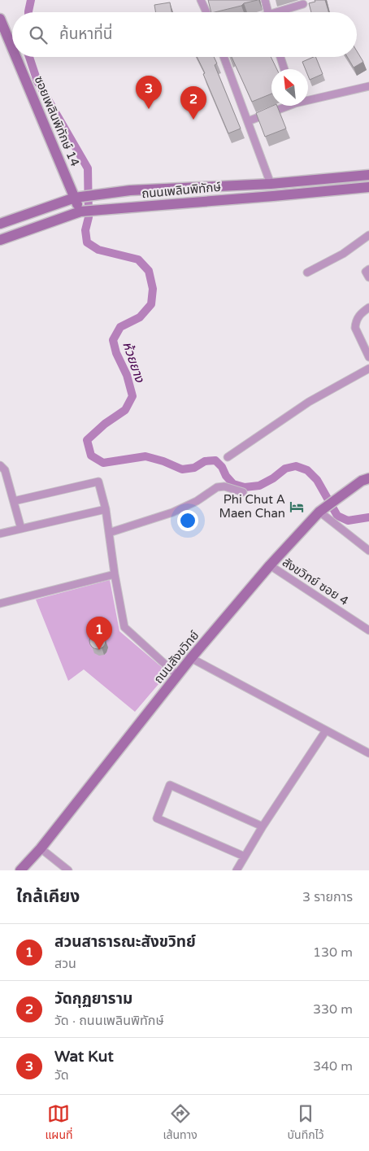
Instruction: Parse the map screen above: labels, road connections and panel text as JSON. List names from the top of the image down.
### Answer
{
  "streets": {
    "main road": ["ซอยเพลินพิทักษ์ 14", "ถนนเพลินพิทักษ์", "ถนนสังขวิทย์"],
    "street": ["สังขวิทย์ ซอย 4"]
  },
  "crossings": [
    ["ซอยเพลินพิทักษ์ 14", "ถนนเพลินพิทักษ์"],
    ["สังขวิทย์ ซอย 4", "ถนนสังขวิทย์"]
  ],
  "water": ["ห้วยยาง"],
  "places": {
    "hotel": ["Phi Chut A Maen Chan"]
  },
  "north": "top left",
  "page": {
    "search": "ค้นหาที่นี่",
    "pins": ["3", "2", "1"],
    "heading": ["ใกล้เคียง", "3 รายการ"],
    "list": [
      {
        "mark": "1",
        "name": "สวนสาธารณะสังขวิทย์",
        "note": "สวน",
        "value": "130 m"
      },
      {
        "mark": "2",
        "name": "วัดกุฏยาราม",
        "note": "วัด · ถนนเพลินพิทักษ์",
        "value": "330 m"
      },
      {
        "mark": "3",
        "name": "Wat Kut",
        "note": "วัด",
        "value": "340 m"
      }
    ],
    "nav": ["แผนที่", "เส้นทาง", "บันทึกไว้"]
  }
}
